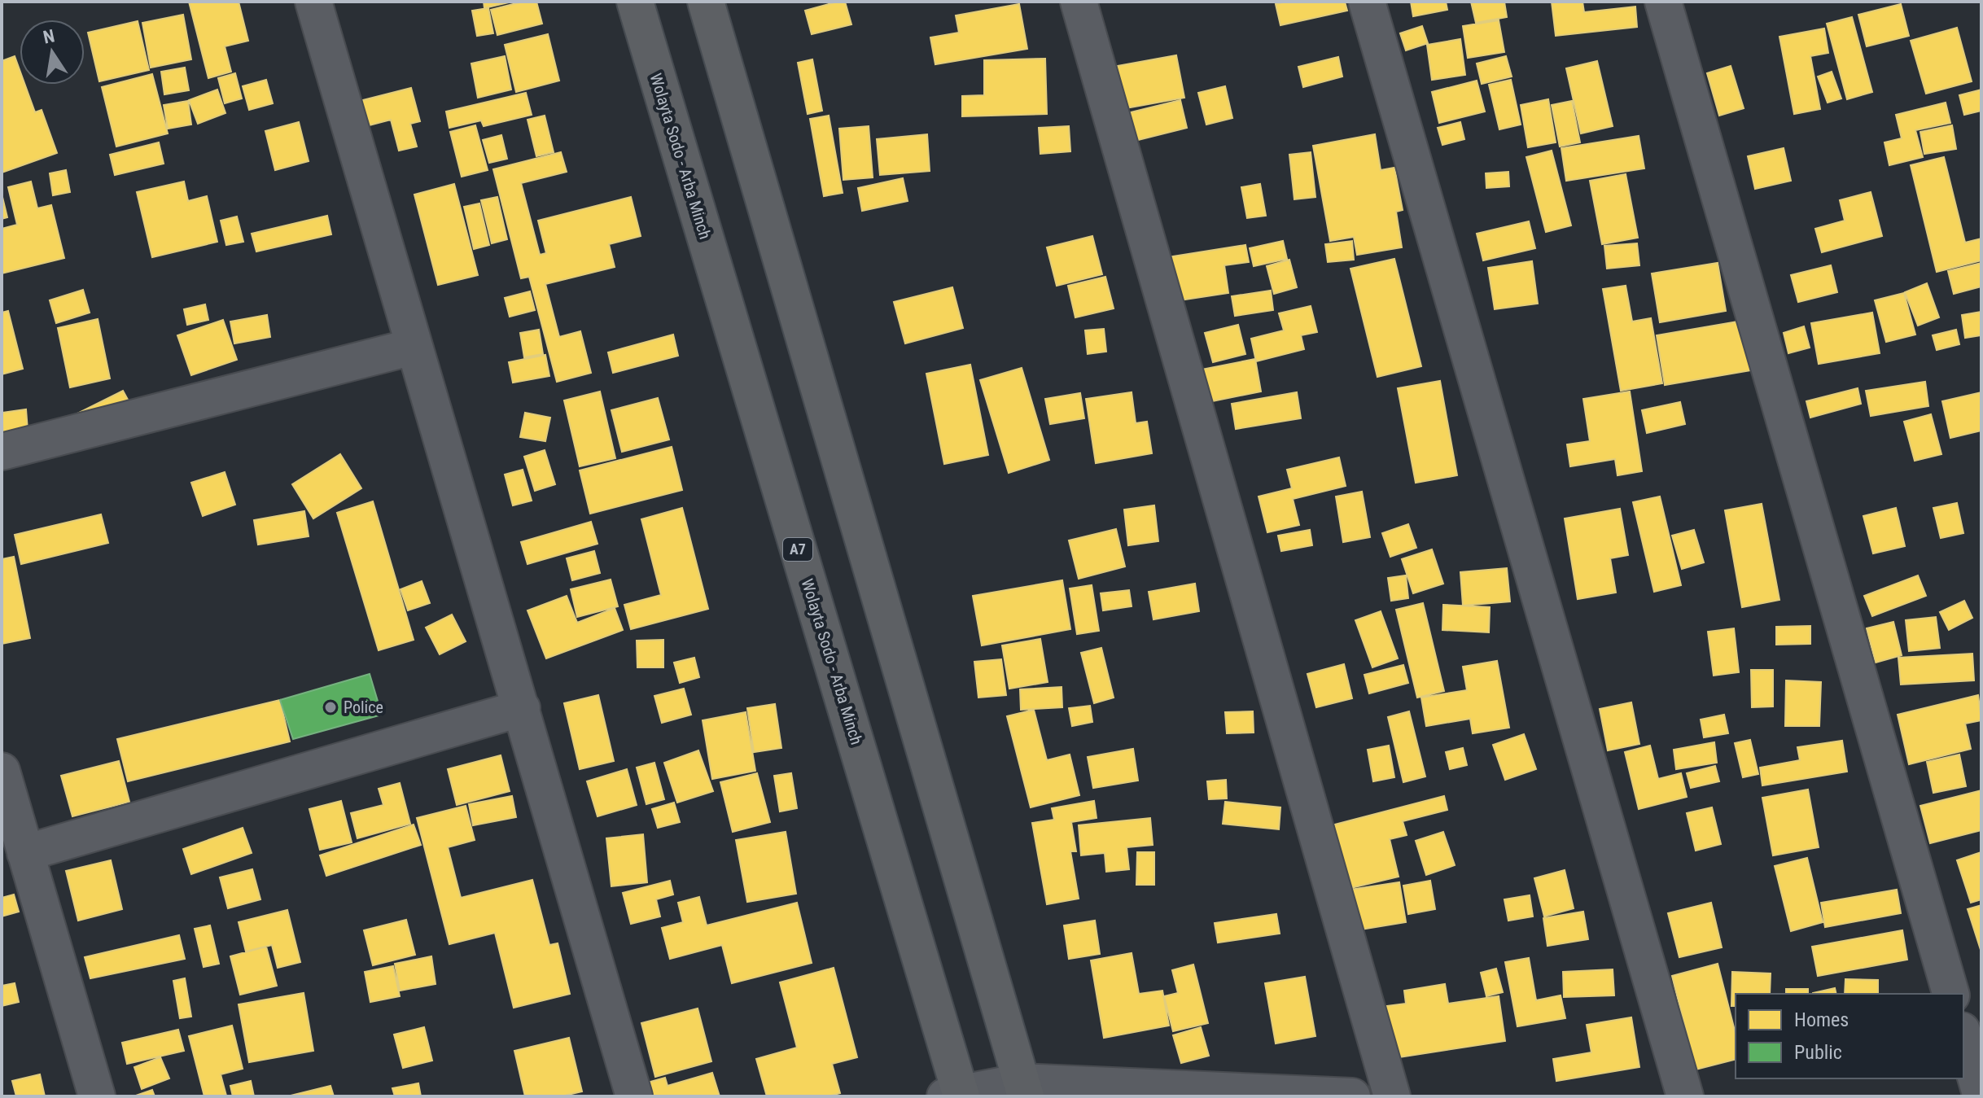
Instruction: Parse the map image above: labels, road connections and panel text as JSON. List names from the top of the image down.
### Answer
{
  "streets": {
    "highway": ["Wolayta Sodo - Arba Minch", "A7"]
  },
  "places": ["Police"],
  "legend": ["Homes", "Public"],
  "north": "top"
}
